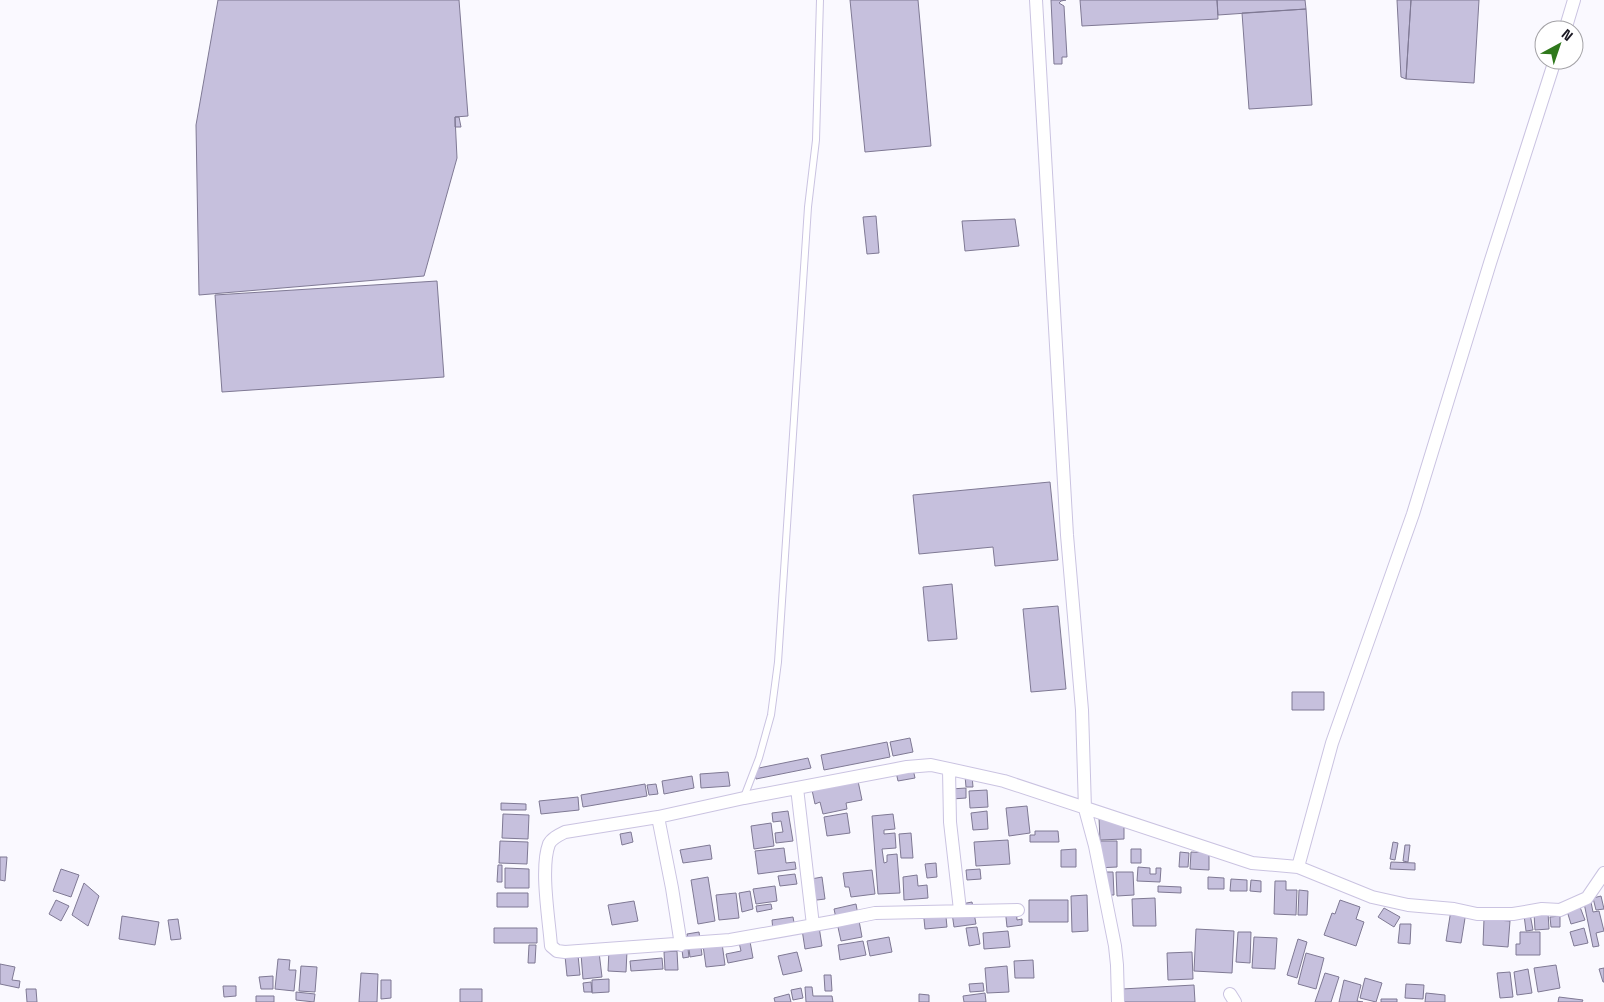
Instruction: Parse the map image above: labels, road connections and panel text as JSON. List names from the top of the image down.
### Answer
{
  "north": "top right"
}
